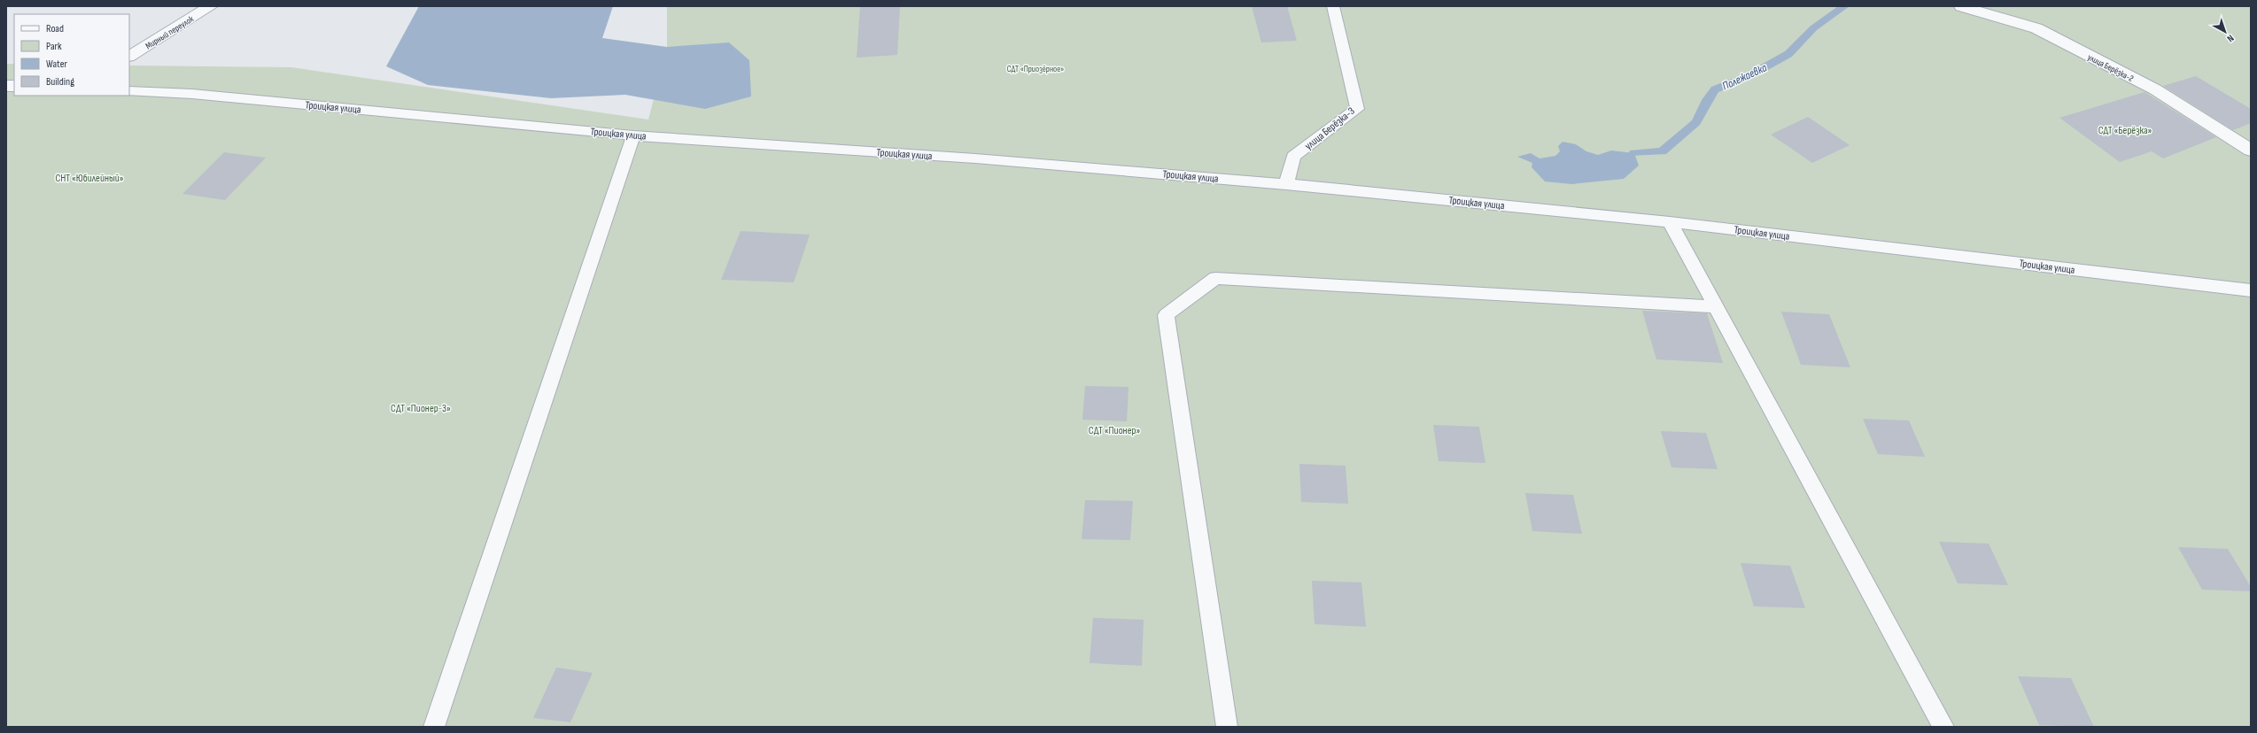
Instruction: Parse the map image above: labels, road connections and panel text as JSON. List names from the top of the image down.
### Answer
{
  "streets": {
    "street": ["Мирный переулок", "улица Берёзка-2"],
    "lane": ["Троицкая улица", "улица Берёзка-3"]
  },
  "crossings": [
    ["Троицкая улица", "улица Берёзка-3"]
  ],
  "water": ["Полежаевка"],
  "parks": [
    "СДТ «Приозёрное»",
    "СДТ «Берёзка»",
    "СНТ «Юбилейный»",
    "СДТ «Пионер-3»",
    "СДТ «Пионер»"
  ],
  "legend": [
    "Road",
    "Park",
    "Water",
    "Building"
  ],
  "north": "bottom right"
}
